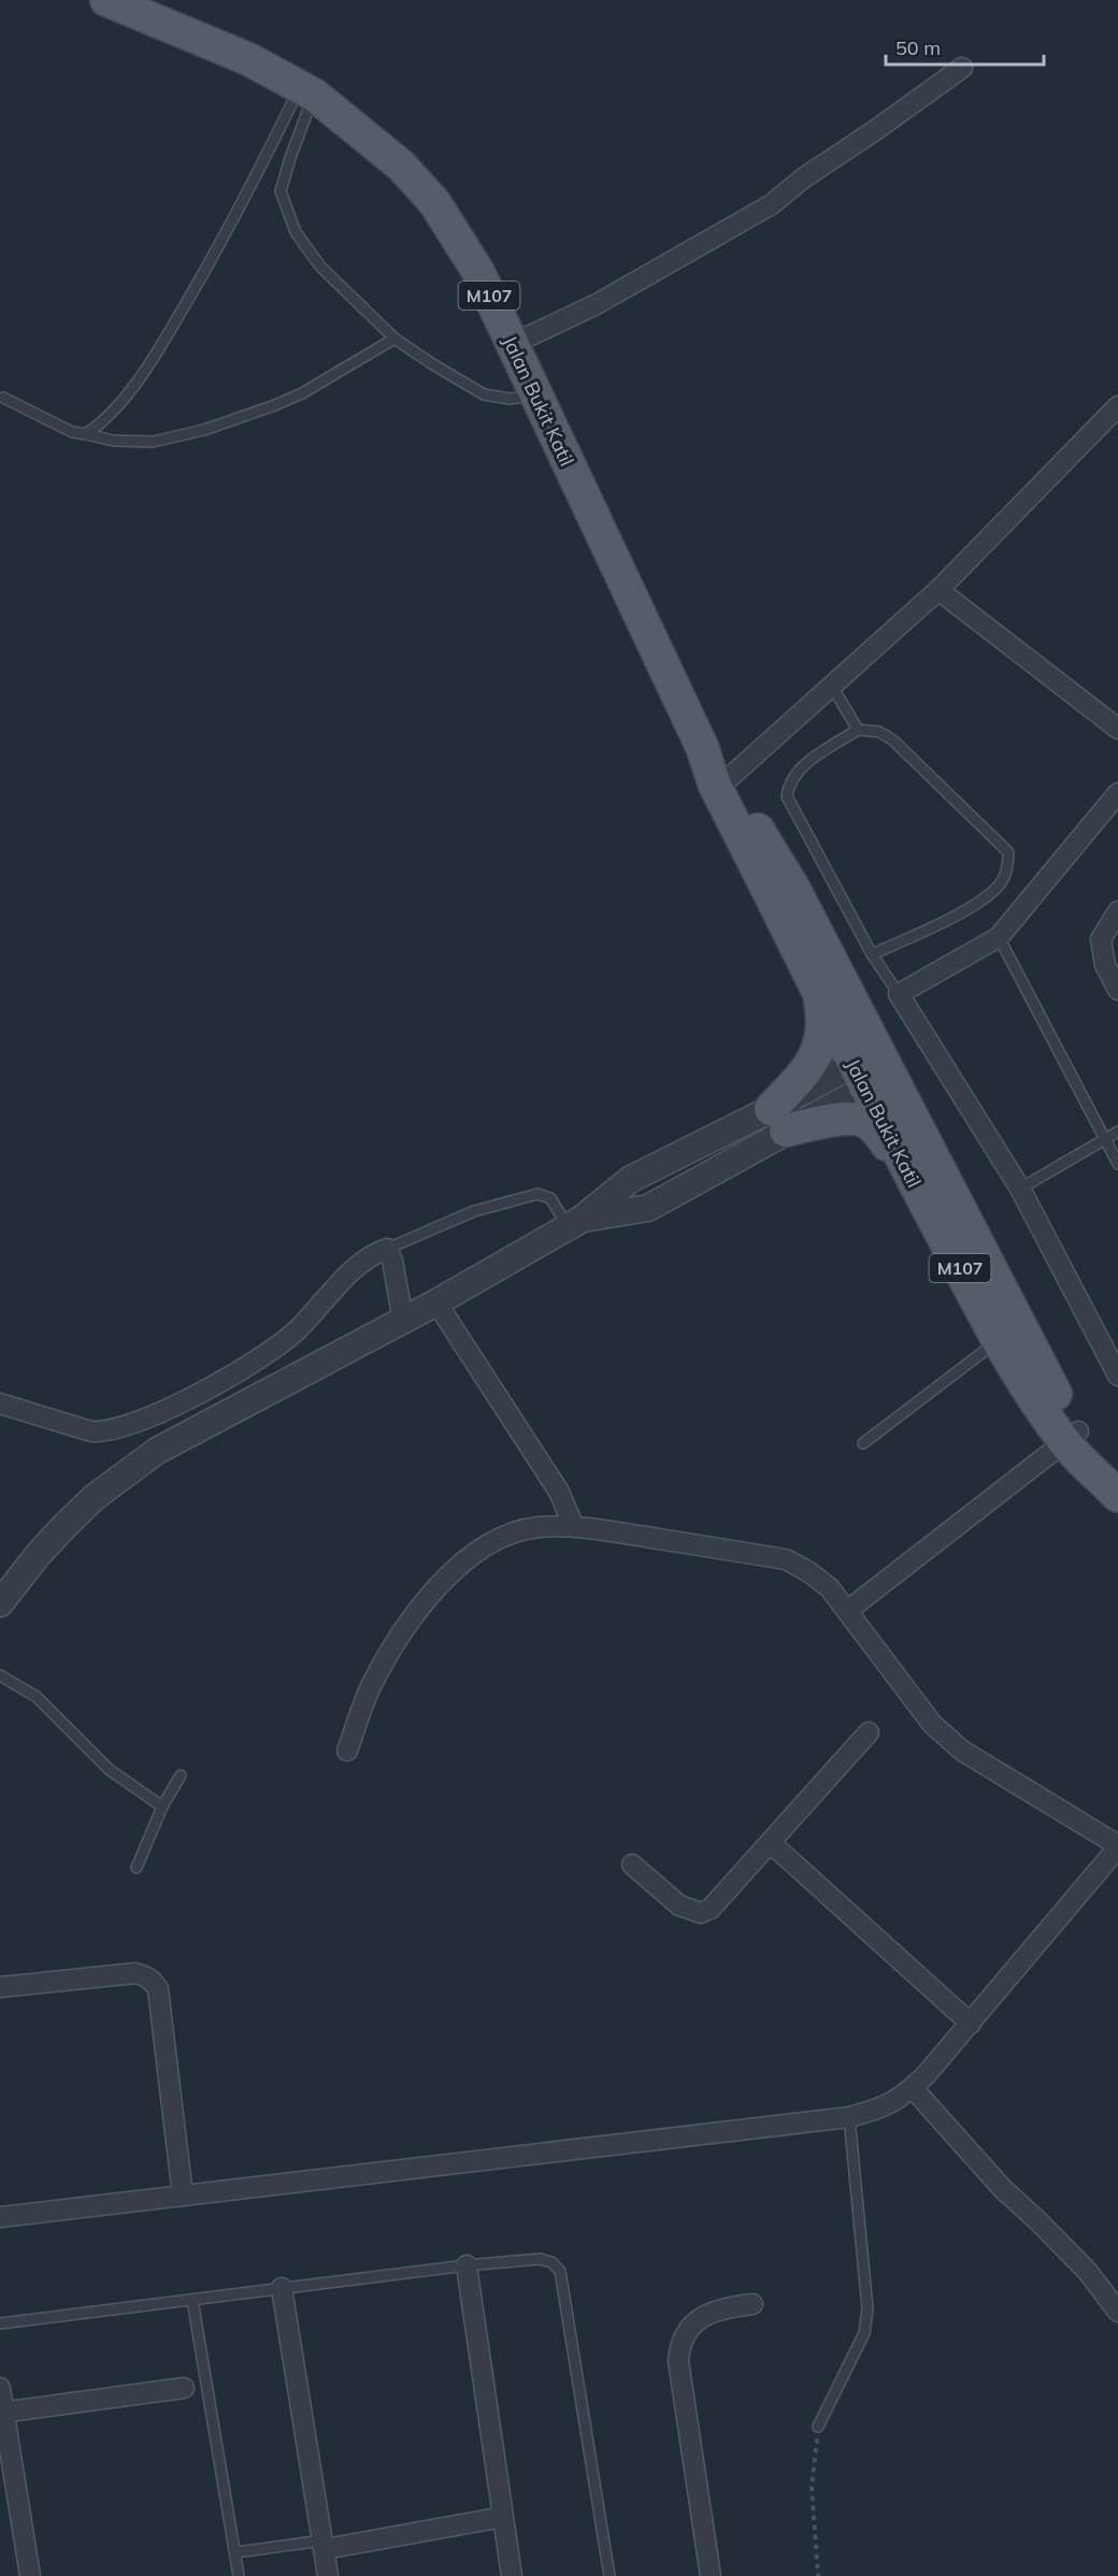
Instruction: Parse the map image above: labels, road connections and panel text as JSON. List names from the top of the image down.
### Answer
{
  "streets": {
    "main road": ["M107", "Jalan Bukit Katil"]
  },
  "scale_bar": "50 m"
}
